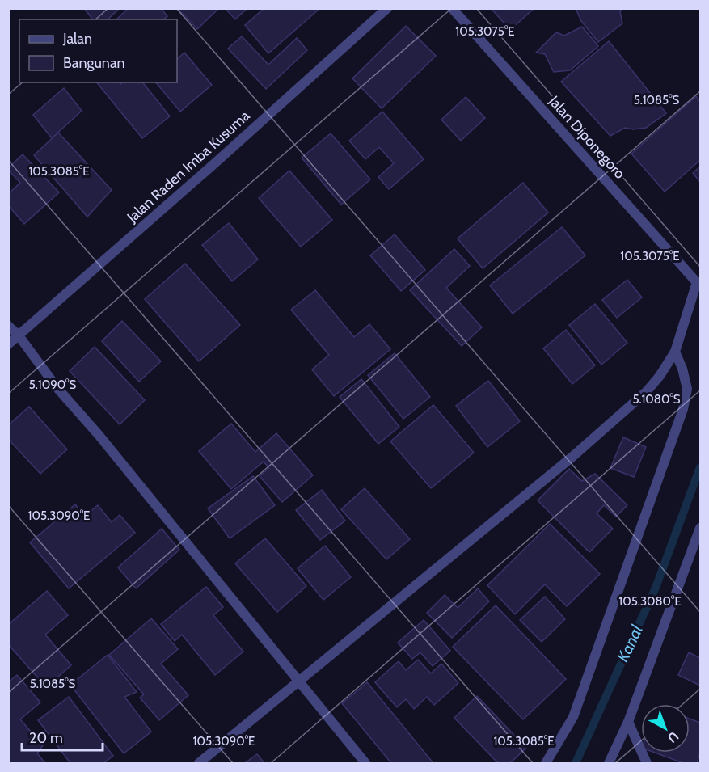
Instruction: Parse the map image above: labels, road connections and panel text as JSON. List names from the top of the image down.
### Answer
{
  "streets": {
    "street": ["Jalan Diponegoro", "Jalan Raden Imba Kusuma"]
  },
  "water": ["Kanal"],
  "legend": ["Jalan", "Bangunan"],
  "scale_bar": "20 m",
  "north": "bottom right",
  "coordinates": [
    "105.3075°E",
    "5.1085°S",
    "105.3085°E",
    "5.1090°S",
    "5.1080°S",
    "105.3090°E",
    "105.3080°E"
  ]
}
